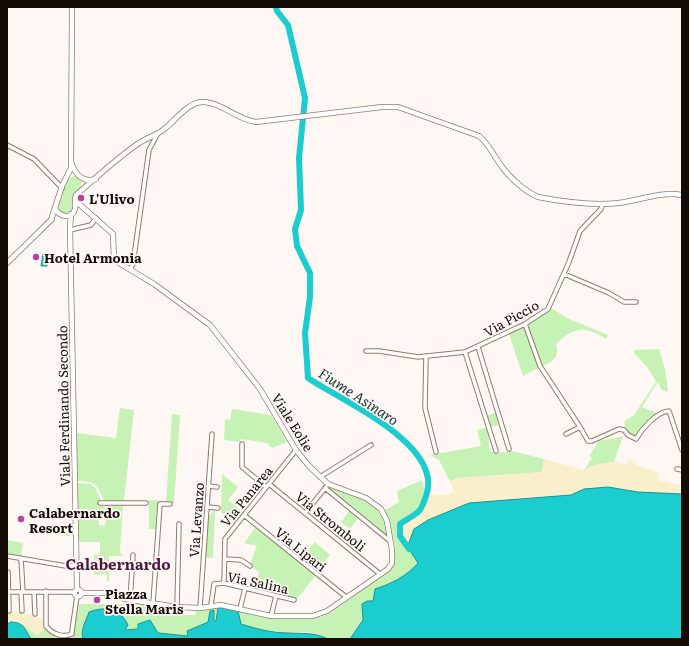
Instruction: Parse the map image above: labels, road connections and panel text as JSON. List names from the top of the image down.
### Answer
{
  "streets": {
    "street": [
      "Via Piccio",
      "Viale Ferdinando Secondo",
      "Viale Eolie",
      "Via Panarea",
      "Via Levanzo",
      "Via Stromboli",
      "Via Lipari",
      "Via Salina"
    ]
  },
  "crossings": [
    ["Viale Ferdinando Secondo", "Viale Eolie"],
    ["Viale Eolie", "Via Panarea"],
    ["Viale Eolie", "Via Levanzo"],
    ["Viale Eolie", "Via Stromboli"],
    ["Viale Eolie", "Via Lipari"],
    ["Viale Eolie", "Via Salina"],
    ["Via Panarea", "Via Stromboli"],
    ["Via Panarea", "Via Lipari"],
    ["Via Panarea", "Via Salina"]
  ],
  "districts": ["Calabernardo"],
  "water": ["Fiume Asinaro"],
  "places": [
    "L'Ulivo",
    "Hotel Armonia",
    "Calabernardo Resort",
    "Piazza Stella Maris"
  ]
}
